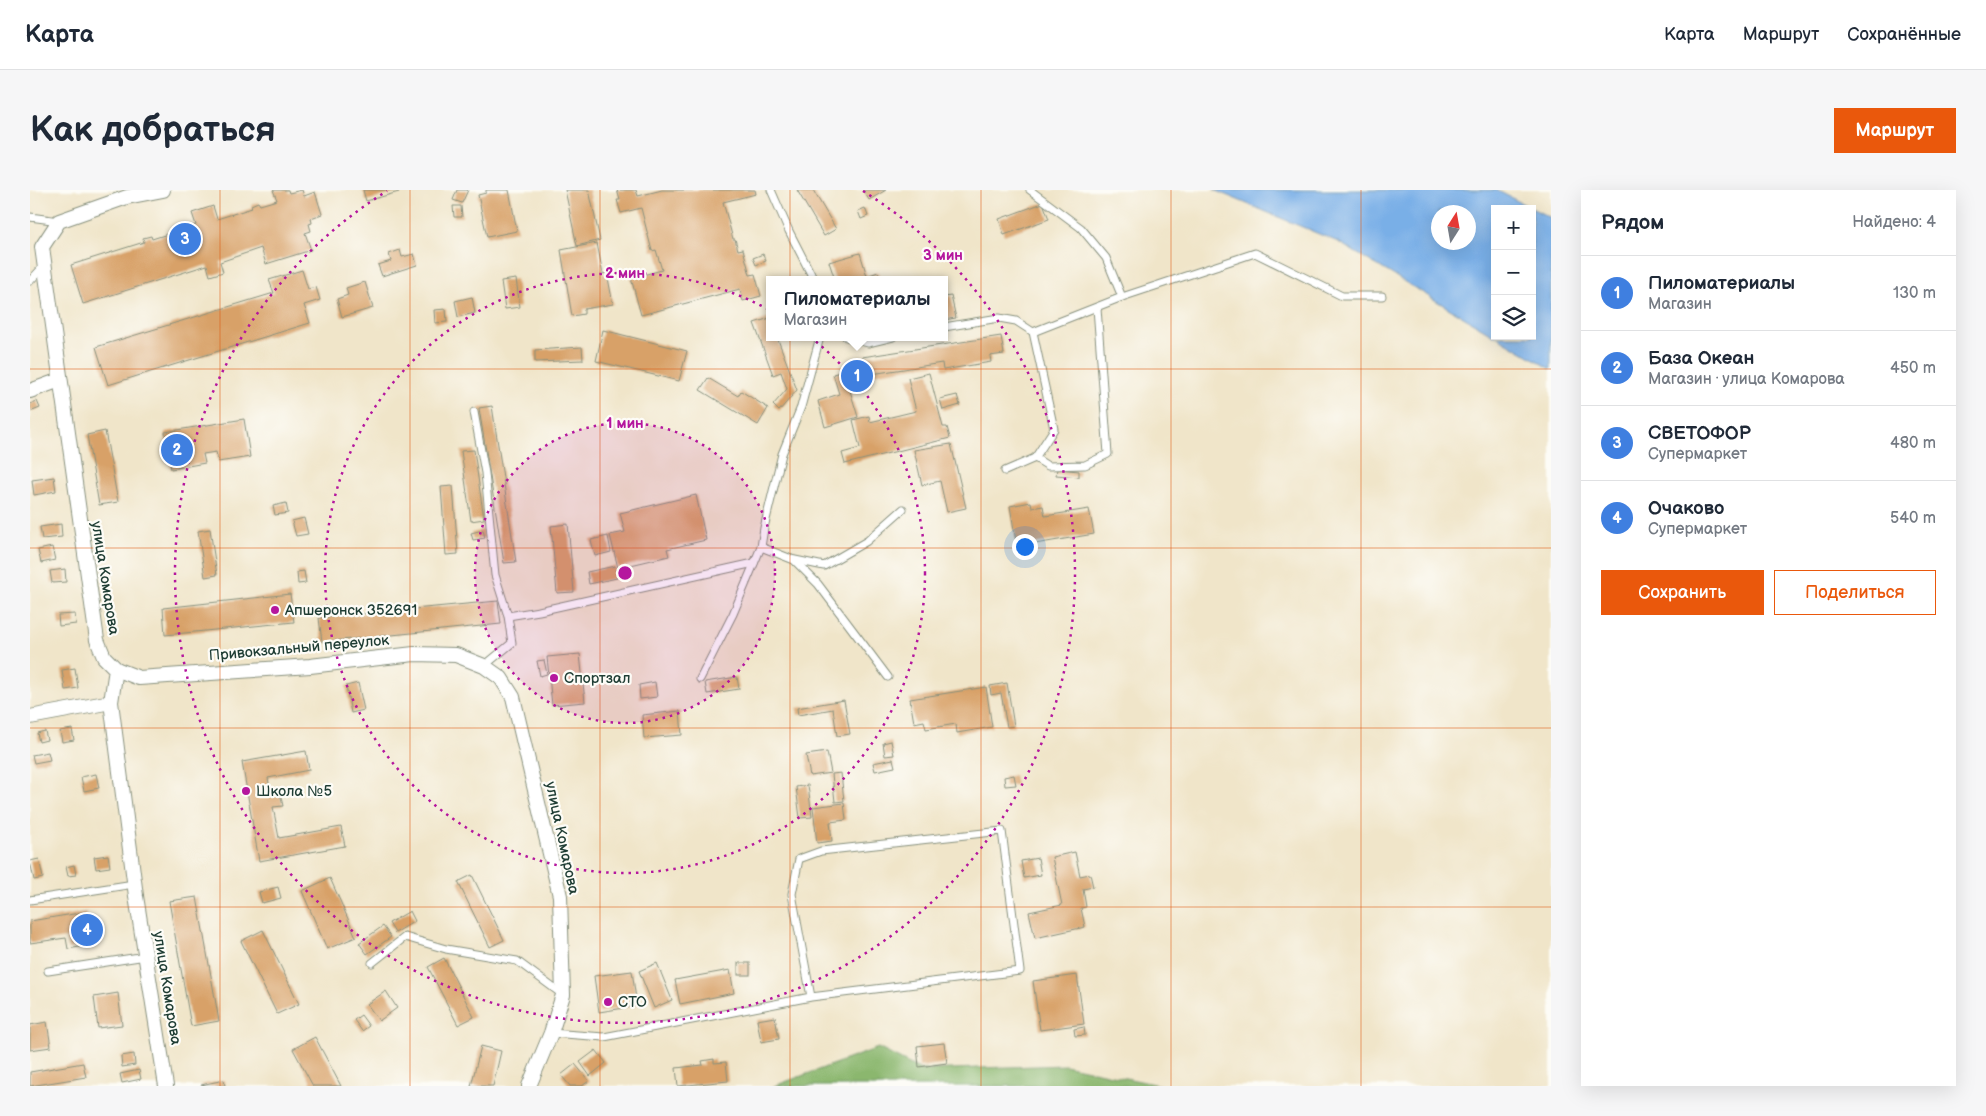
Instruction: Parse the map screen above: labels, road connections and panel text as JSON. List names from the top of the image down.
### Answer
{
  "streets": {
    "street": ["улица Комарова", "Привокзальный переулок"]
  },
  "crossings": [
    ["улица Комарова", "Привокзальный переулок"]
  ],
  "places": [
    "Апшеронск 352691",
    "Спортзал",
    "Школа №5",
    "СТО"
  ],
  "north": "top",
  "page": {
    "header": "Карта",
    "nav": ["Карта", "Маршрут", "Сохранённые"],
    "buttons": [
      "Маршрут",
      ["Сохранить", "Поделиться"]
    ],
    "title": "Как добраться",
    "heading": ["Рядом", "Найдено: 4"],
    "map_buttons": ["+", "−"],
    "pins": [
      "3",
      "1",
      "2",
      "4"
    ],
    "list": [
      {
        "mark": "1",
        "name": "Пиломатериалы",
        "note": "Магазин",
        "value": "130 m"
      },
      {
        "mark": "2",
        "name": "База Океан",
        "note": "Магазин · улица Комарова",
        "value": "450 m"
      },
      {
        "mark": "3",
        "name": "СВЕТОФОР",
        "note": "Супермаркет",
        "value": "480 m"
      },
      {
        "mark": "4",
        "name": "Очаково",
        "note": "Супермаркет",
        "value": "540 m"
      }
    ],
    "popup": ["Пиломатериалы", "Магазин"]
  },
  "rings": ["3 мин", "2 мин", "1 мин"]
}
